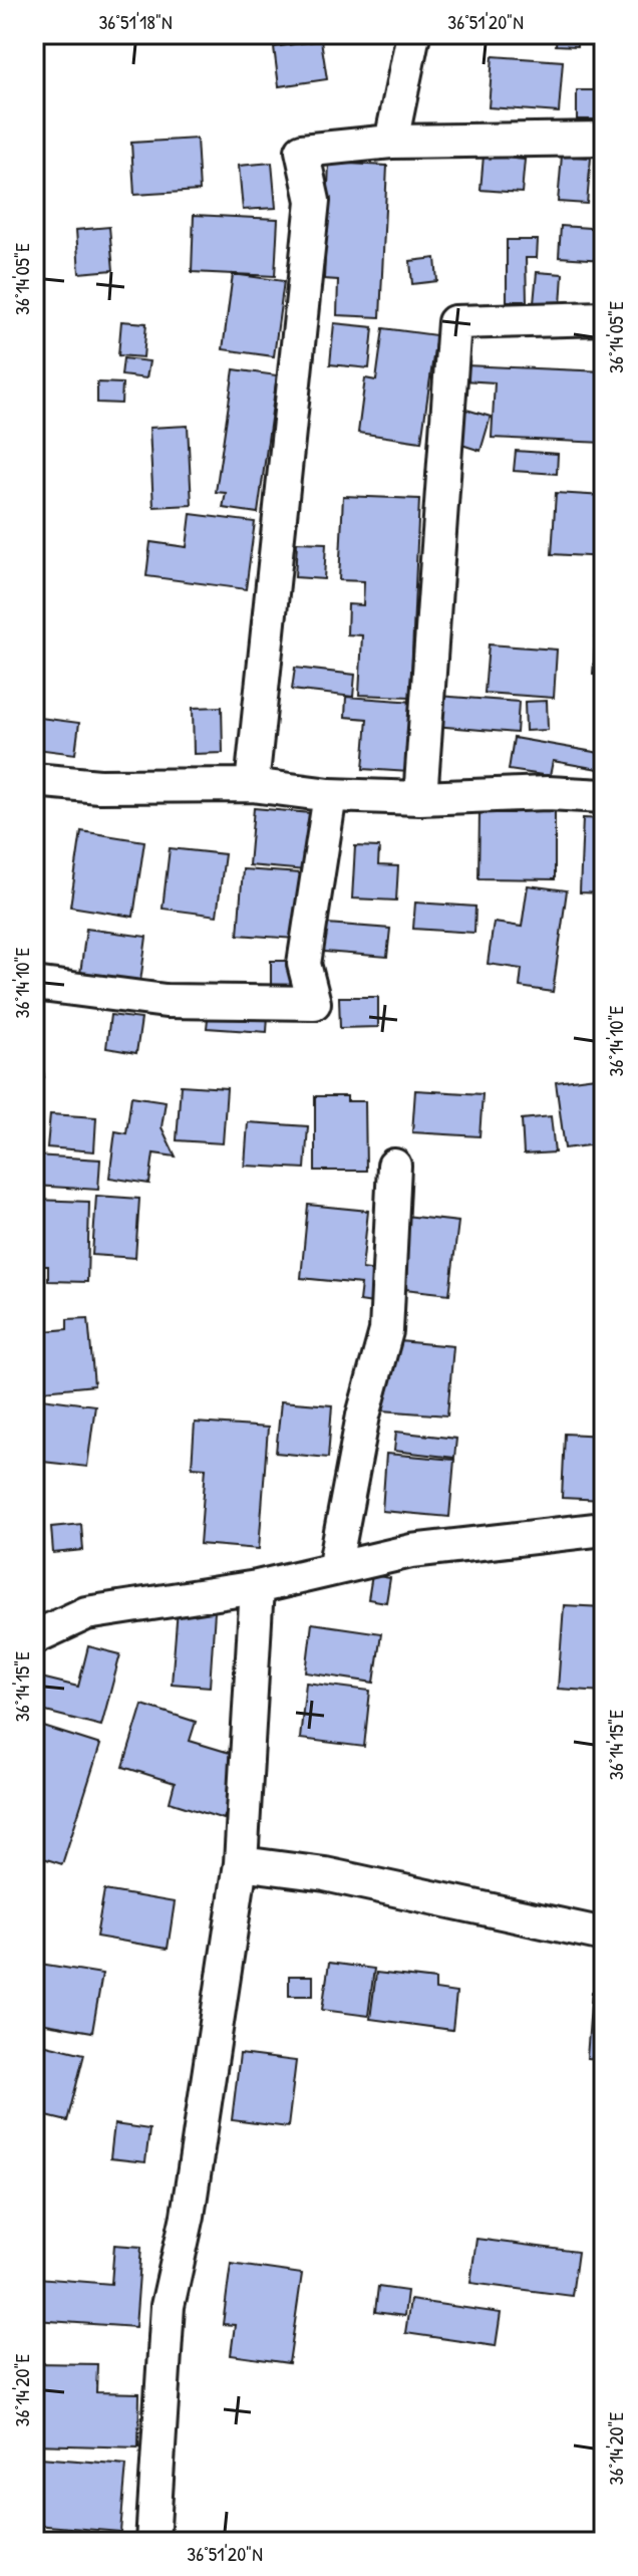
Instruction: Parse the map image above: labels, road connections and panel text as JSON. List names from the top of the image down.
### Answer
{
  "coordinates": [
    "36°51'18\"N",
    "36°51'20\"N",
    "36°14'05\"E",
    "36°14'10\"E",
    "36°14'15\"E",
    "36°14'20\"E"
  ]
}
